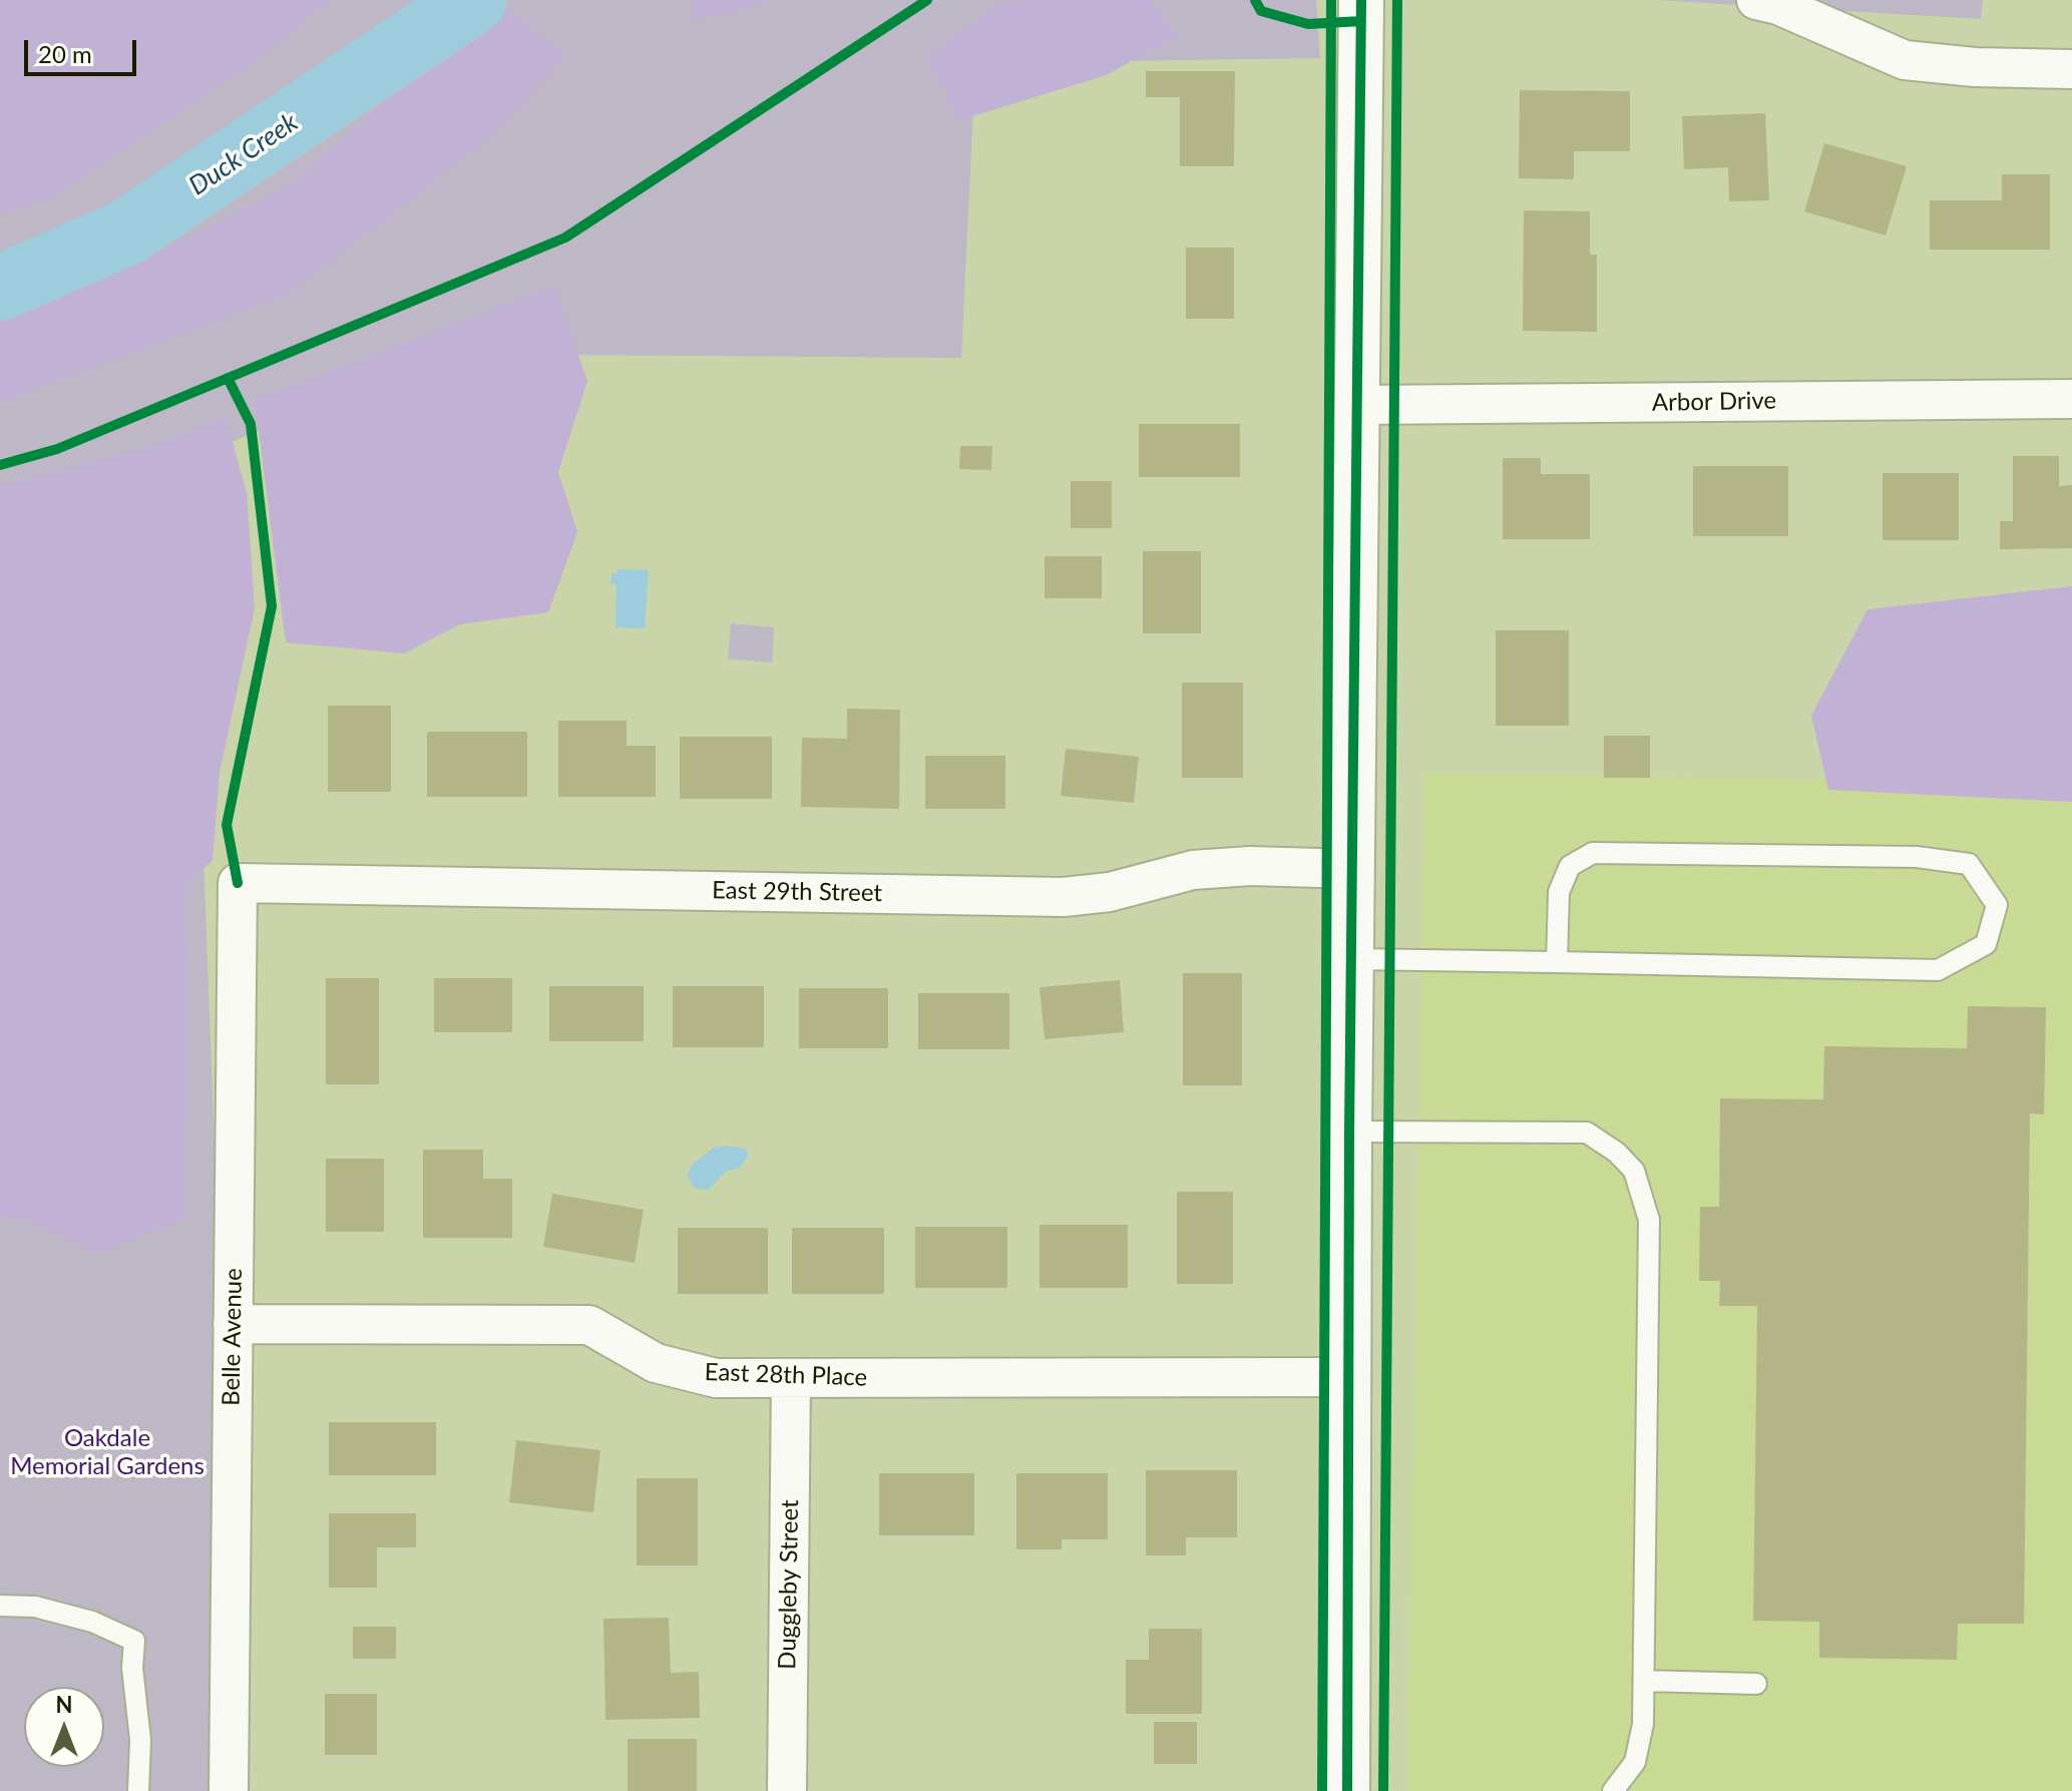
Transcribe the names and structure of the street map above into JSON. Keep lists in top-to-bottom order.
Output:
{
  "streets": {
    "street": [
      "Arbor Drive",
      "East 29th Street",
      "Belle Avenue",
      "East 28th Place",
      "Duggleby Street"
    ]
  },
  "crossings": [
    ["East 29th Street", "Belle Avenue"],
    ["Belle Avenue", "East 28th Place"],
    ["East 28th Place", "Duggleby Street"]
  ],
  "water": ["Duck Creek"],
  "parks": ["Oakdale Memorial Gardens"],
  "scale_bar": "20 m",
  "north": "top"
}
